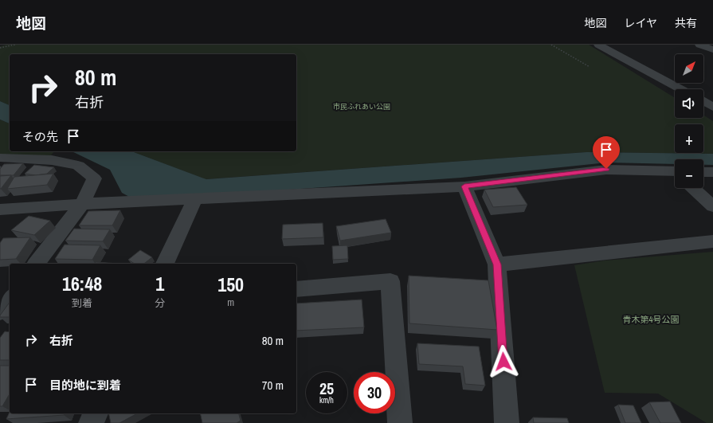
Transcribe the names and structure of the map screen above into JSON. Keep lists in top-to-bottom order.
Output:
{
  "parks": ["市民ふれあい公園", "青木第4号公園"],
  "north": "top right",
  "page": {
    "header": "地図",
    "nav": ["地図", "レイヤ", "共有"],
    "map_buttons": ["+", "−"],
    "turn": ["80 m", "右折"],
    "then": "その先",
    "eta": [
      "16:48",
      "到着",
      "1",
      "分",
      "150",
      "m"
    ],
    "list": [
      {
        "name": "右折",
        "value": "80 m"
      },
      {
        "name": "目的地に到着",
        "value": "70 m"
      }
    ],
    "speed": "25 km/h",
    "limit": "30"
  }
}
